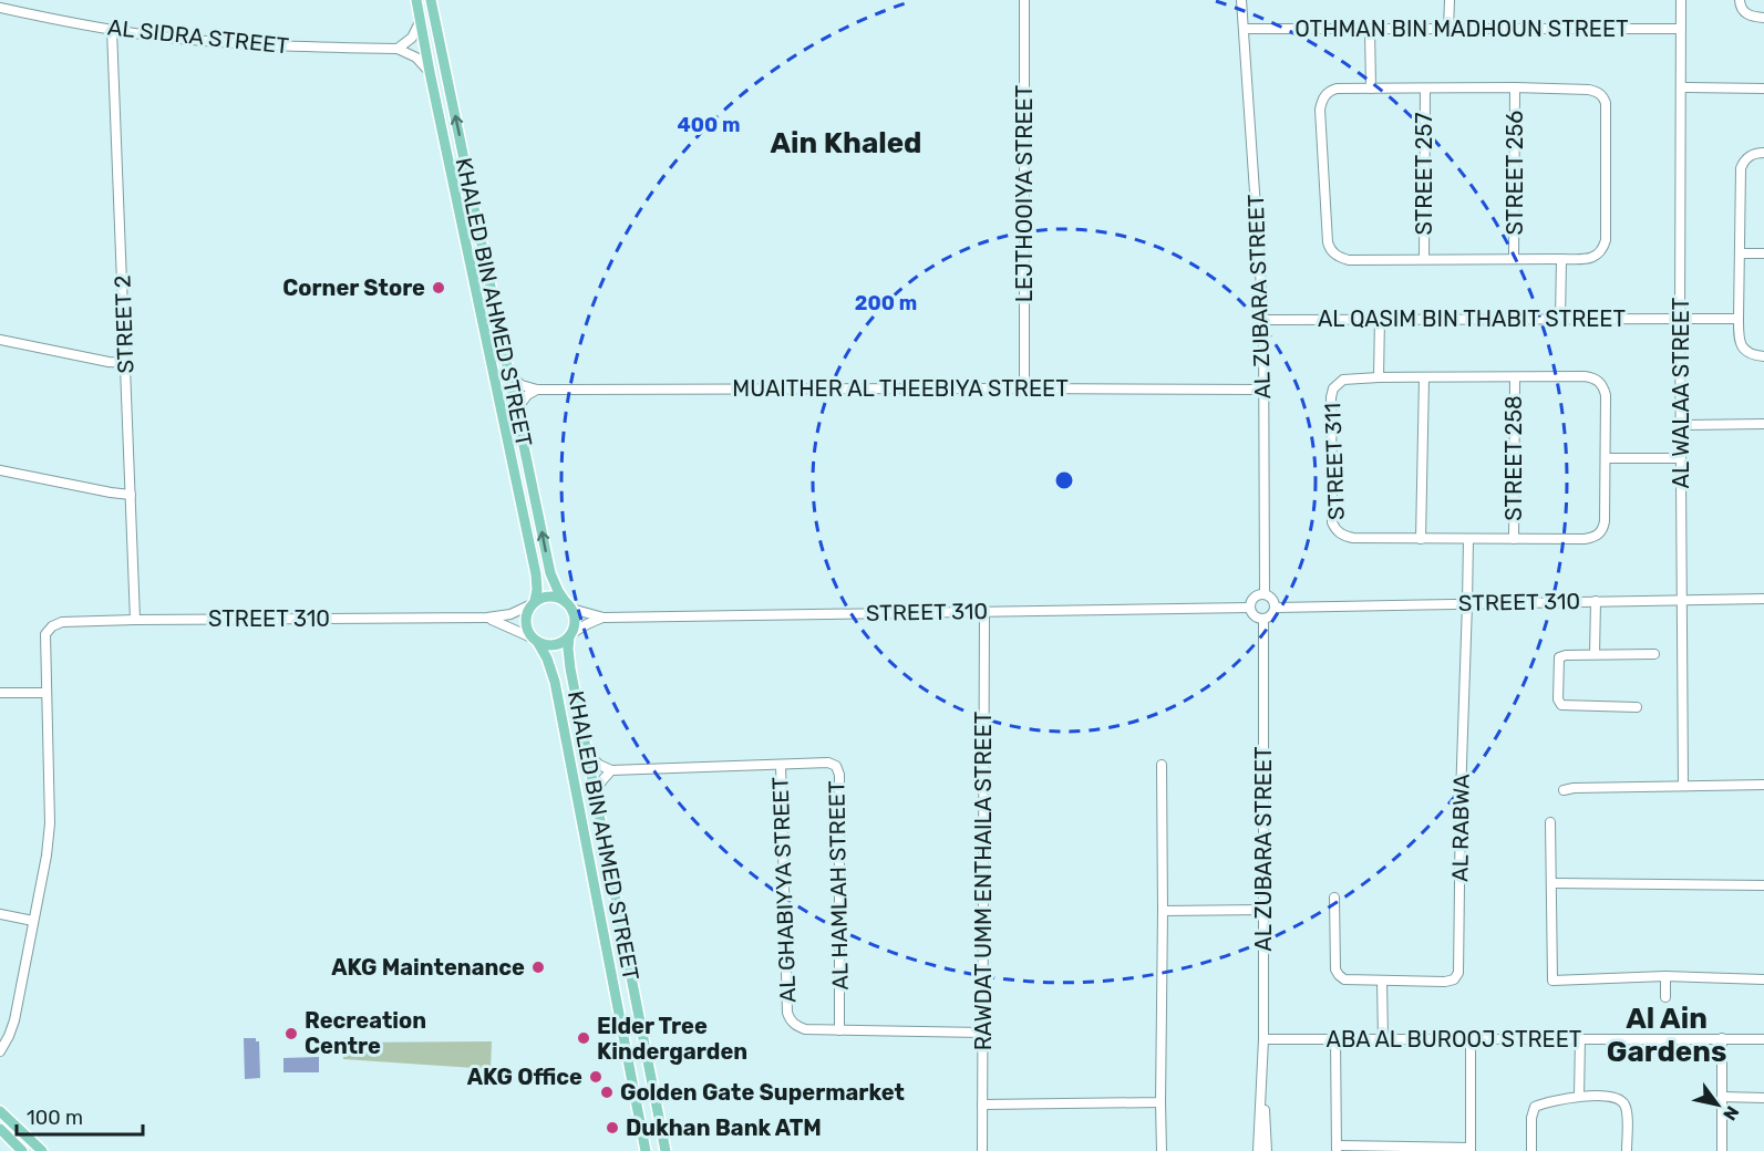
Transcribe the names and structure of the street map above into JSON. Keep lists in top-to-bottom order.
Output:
{
  "streets": {
    "main road": ["KHALED BIN AHMED STREET"],
    "street": [
      "OTHMAN BIN MADHOUN STREET",
      "AL SIDRA STREET",
      "STREET 256",
      "STREET 257",
      "LEJTHOOIYA STREET",
      "AL ZUBARA STREET",
      "AL QASIM BIN THABIT STREET",
      "STREET 2",
      "MUAITHER AL THEEBIYA STREET",
      "AL WALAA STREET",
      "STREET 258",
      "STREET 311",
      "STREET 310",
      "AL RABWA",
      "RAWDAT UMM ENTHAILA STREET",
      "AL HAMLAH STREET",
      "AL GHABIYYA STREET",
      "ABA AL BUROOJ STREET"
    ]
  },
  "crossings": [
    ["OTHMAN BIN MADHOUN STREET", "AL ZUBARA STREET"],
    ["OTHMAN BIN MADHOUN STREET", "AL WALAA STREET"],
    ["AL SIDRA STREET", "STREET 2"],
    ["LEJTHOOIYA STREET", "MUAITHER AL THEEBIYA STREET"],
    ["AL ZUBARA STREET", "AL QASIM BIN THABIT STREET"],
    ["AL ZUBARA STREET", "MUAITHER AL THEEBIYA STREET"],
    ["AL ZUBARA STREET", "STREET 310"],
    ["AL ZUBARA STREET", "ABA AL BUROOJ STREET"],
    ["KHALED BIN AHMED STREET", "MUAITHER AL THEEBIYA STREET"],
    ["KHALED BIN AHMED STREET", "STREET 310"],
    ["AL QASIM BIN THABIT STREET", "AL WALAA STREET"],
    ["STREET 2", "STREET 310"],
    ["AL WALAA STREET", "STREET 310"],
    ["STREET 258", "STREET 311"],
    ["STREET 310", "AL RABWA"],
    ["STREET 310", "RAWDAT UMM ENTHAILA STREET"],
    ["RAWDAT UMM ENTHAILA STREET", "AL GHABIYYA STREET"],
    ["AL HAMLAH STREET", "AL GHABIYYA STREET"]
  ],
  "districts": ["Ain Khaled", "Al Ain Gardens"],
  "places": [
    "Corner Store",
    "AKG Maintenance",
    "Recreation Centre",
    "Elder Tree Kindergarden",
    "AKG Office",
    "Golden Gate Supermarket",
    "Dukhan Bank ATM"
  ],
  "scale_bar": "100 m",
  "north": "bottom right",
  "rings": ["400 m", "200 m"]
}
